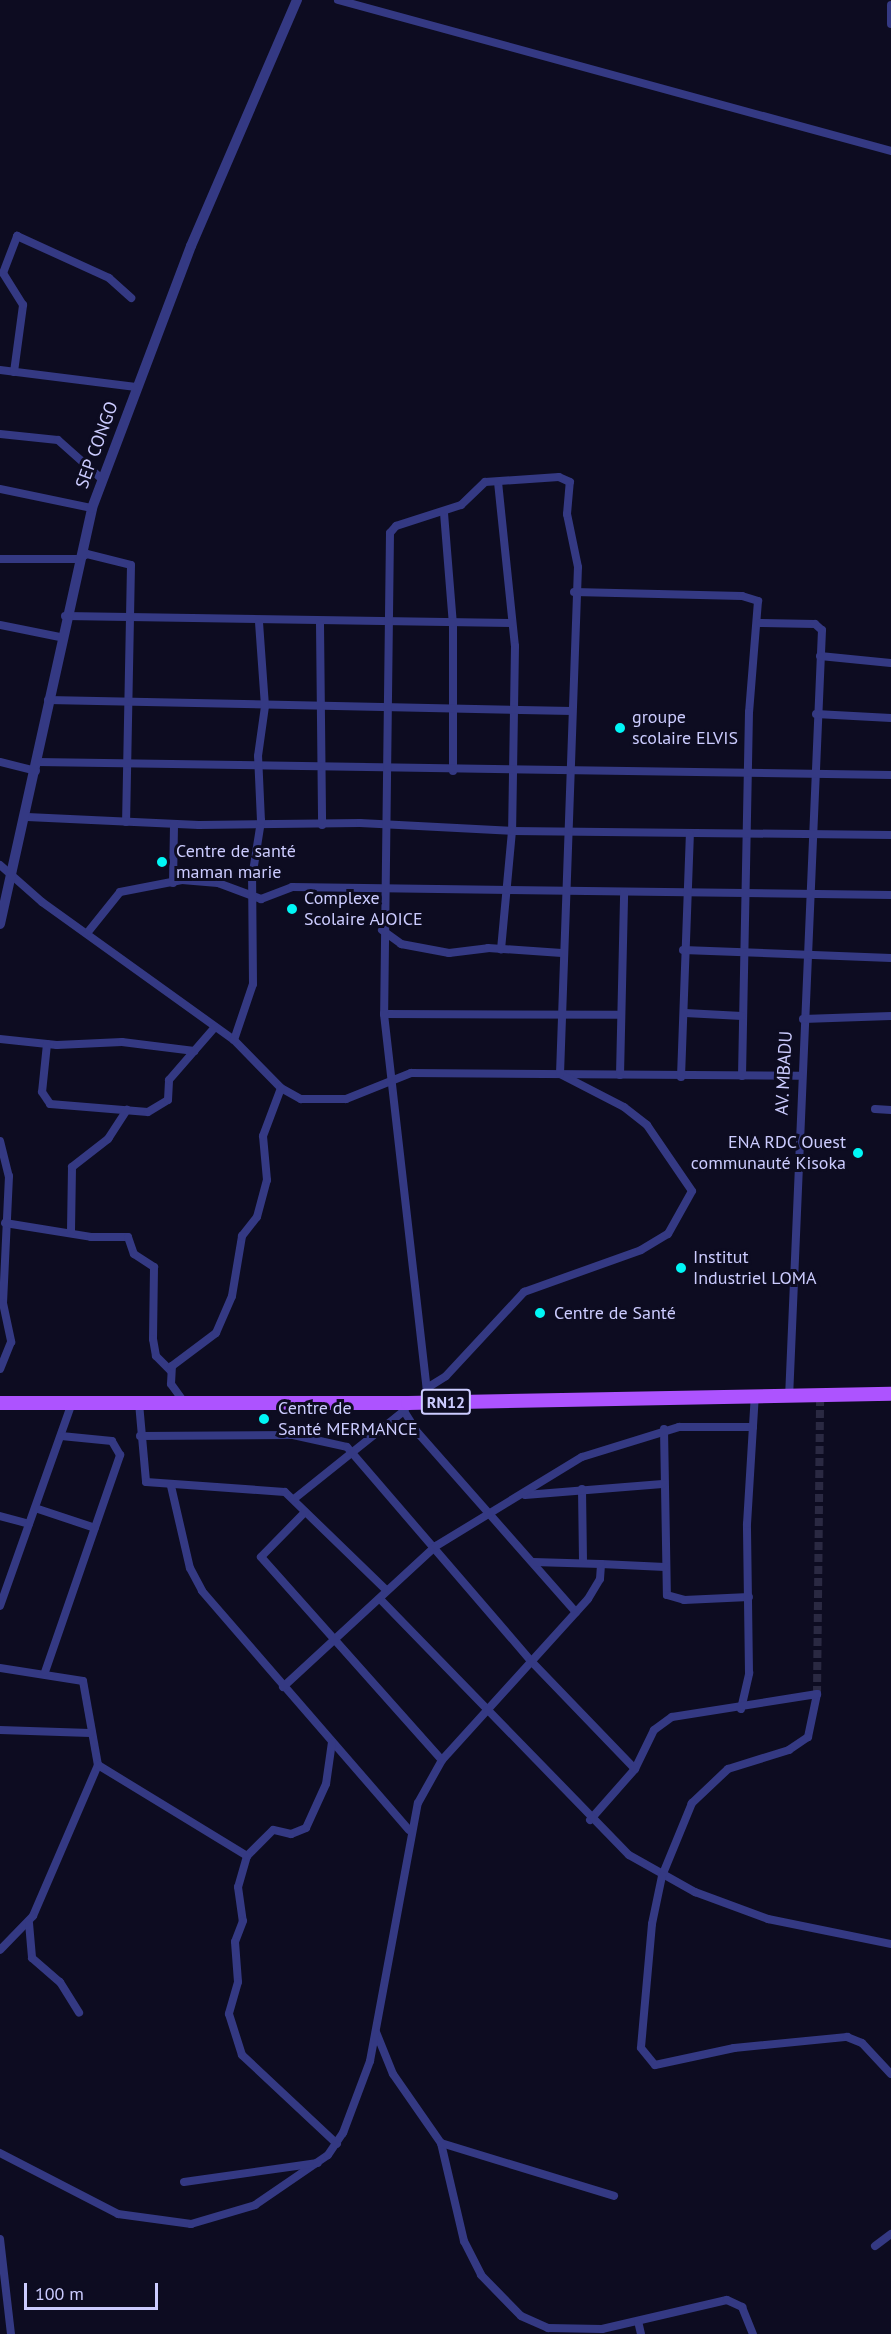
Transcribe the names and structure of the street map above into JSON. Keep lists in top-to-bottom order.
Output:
{
  "streets": {
    "main road": ["RN12"],
    "street": ["SEP CONGO", "AV. MBADU"]
  },
  "crossings": [
    ["AV. MBADU", "RN12"]
  ],
  "places": [
    "groupe scolaire ELVIS",
    "Centre de santé maman marie",
    "Complexe Scolaire AJOICE",
    "ENA RDC Ouest communauté Kisoka",
    "Institut Industriel LOMA",
    "Centre de Santé",
    "Centre de Santé MERMANCE"
  ],
  "scale_bar": "100 m"
}
